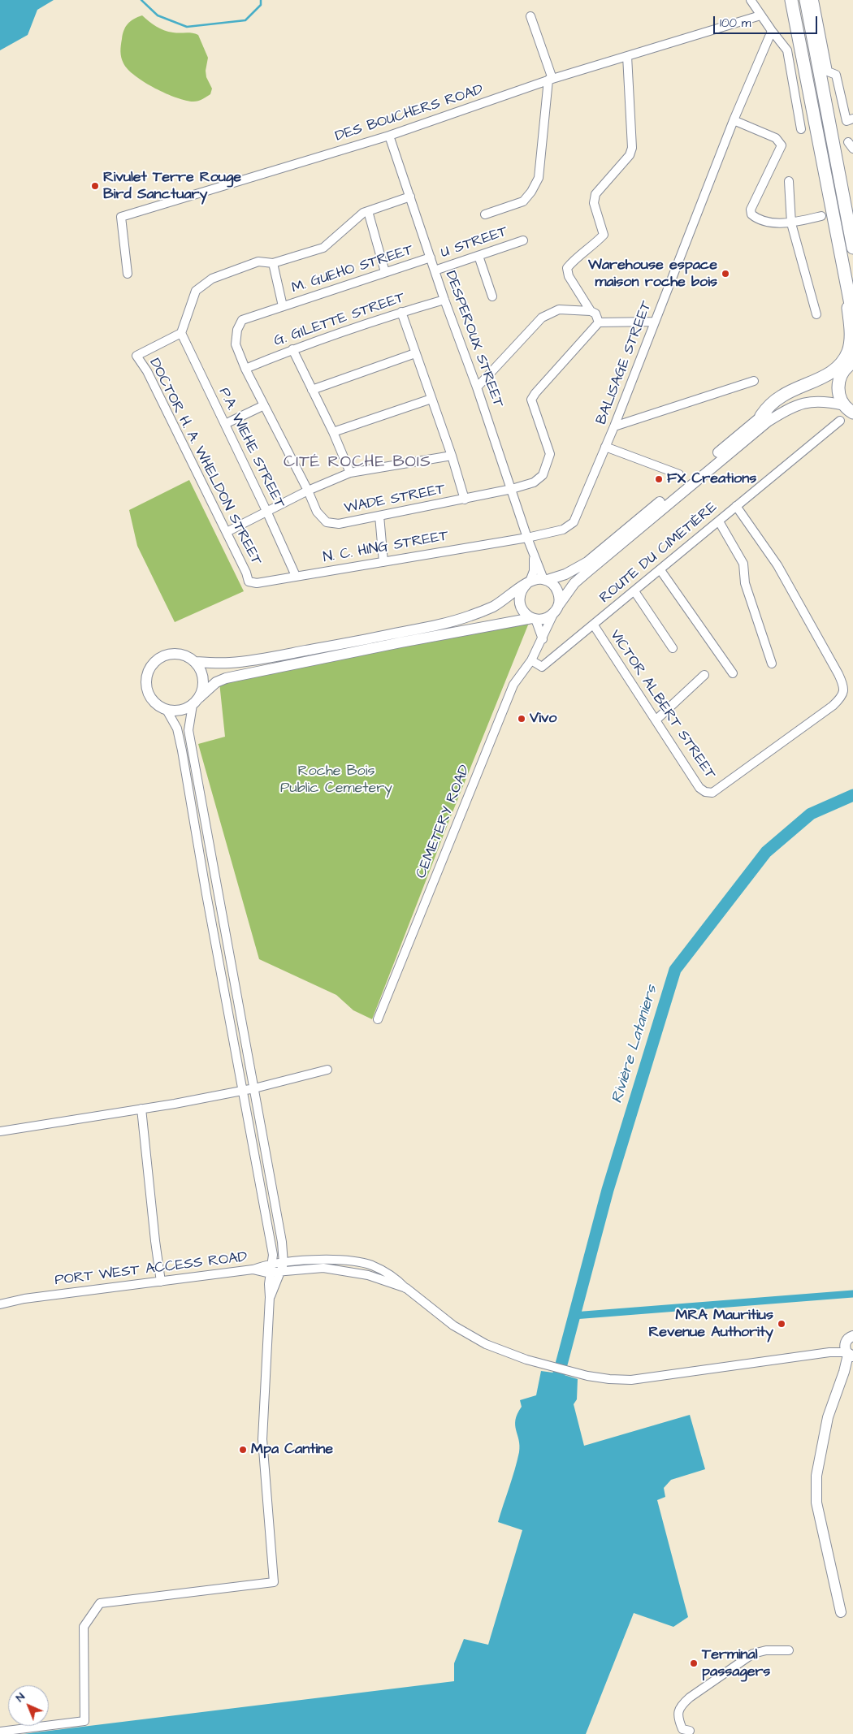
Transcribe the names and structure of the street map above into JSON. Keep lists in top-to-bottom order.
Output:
{
  "streets": {
    "street": [
      "DES BOUCHERS ROAD",
      "U STREET",
      "M. GUEHO STREET",
      "G. GILETTE STREET",
      "DESPEROUX STREET",
      "BALISAGE STREET",
      "P.A. WIEHE STREET",
      "DOCTOR H. A. WHELDON STREET",
      "WADE STREET",
      "N. C. HING STREET",
      "ROUTE DU CIMETIÈRE",
      "VICTOR ALBERT STREET",
      "CEMETERY ROAD",
      "PORT WEST ACCESS ROAD"
    ]
  },
  "crossings": [
    ["DES BOUCHERS ROAD", "DESPEROUX STREET"],
    ["U STREET", "DESPEROUX STREET"],
    ["M. GUEHO STREET", "DESPEROUX STREET"],
    ["M. GUEHO STREET", "WADE STREET"],
    ["G. GILETTE STREET", "DESPEROUX STREET"],
    ["G. GILETTE STREET", "WADE STREET"],
    ["DESPEROUX STREET", "BALISAGE STREET"],
    ["DESPEROUX STREET", "WADE STREET"],
    ["DESPEROUX STREET", "N. C. HING STREET"],
    ["DESPEROUX STREET", "CEMETERY ROAD"],
    ["BALISAGE STREET", "N. C. HING STREET"],
    ["P.A. WIEHE STREET", "DOCTOR H. A. WHELDON STREET"],
    ["P.A. WIEHE STREET", "N. C. HING STREET"],
    ["DOCTOR H. A. WHELDON STREET", "N. C. HING STREET"],
    ["ROUTE DU CIMETIÈRE", "VICTOR ALBERT STREET"],
    ["ROUTE DU CIMETIÈRE", "CEMETERY ROAD"]
  ],
  "districts": ["CITÉ ROCHE BOIS"],
  "water": ["Rivière Lataniers"],
  "parks": ["Roche Bois Public Cemetery"],
  "places": [
    "Rivulet Terre Rouge Bird Sanctuary",
    "Warehouse espace maison roche bois",
    "FX Creations",
    "Vivo",
    "MRA Mauritius Revenue Authority",
    "Mpa Cantine",
    "Terminal passagers"
  ],
  "scale_bar": "100 m",
  "north": "top left"
}
